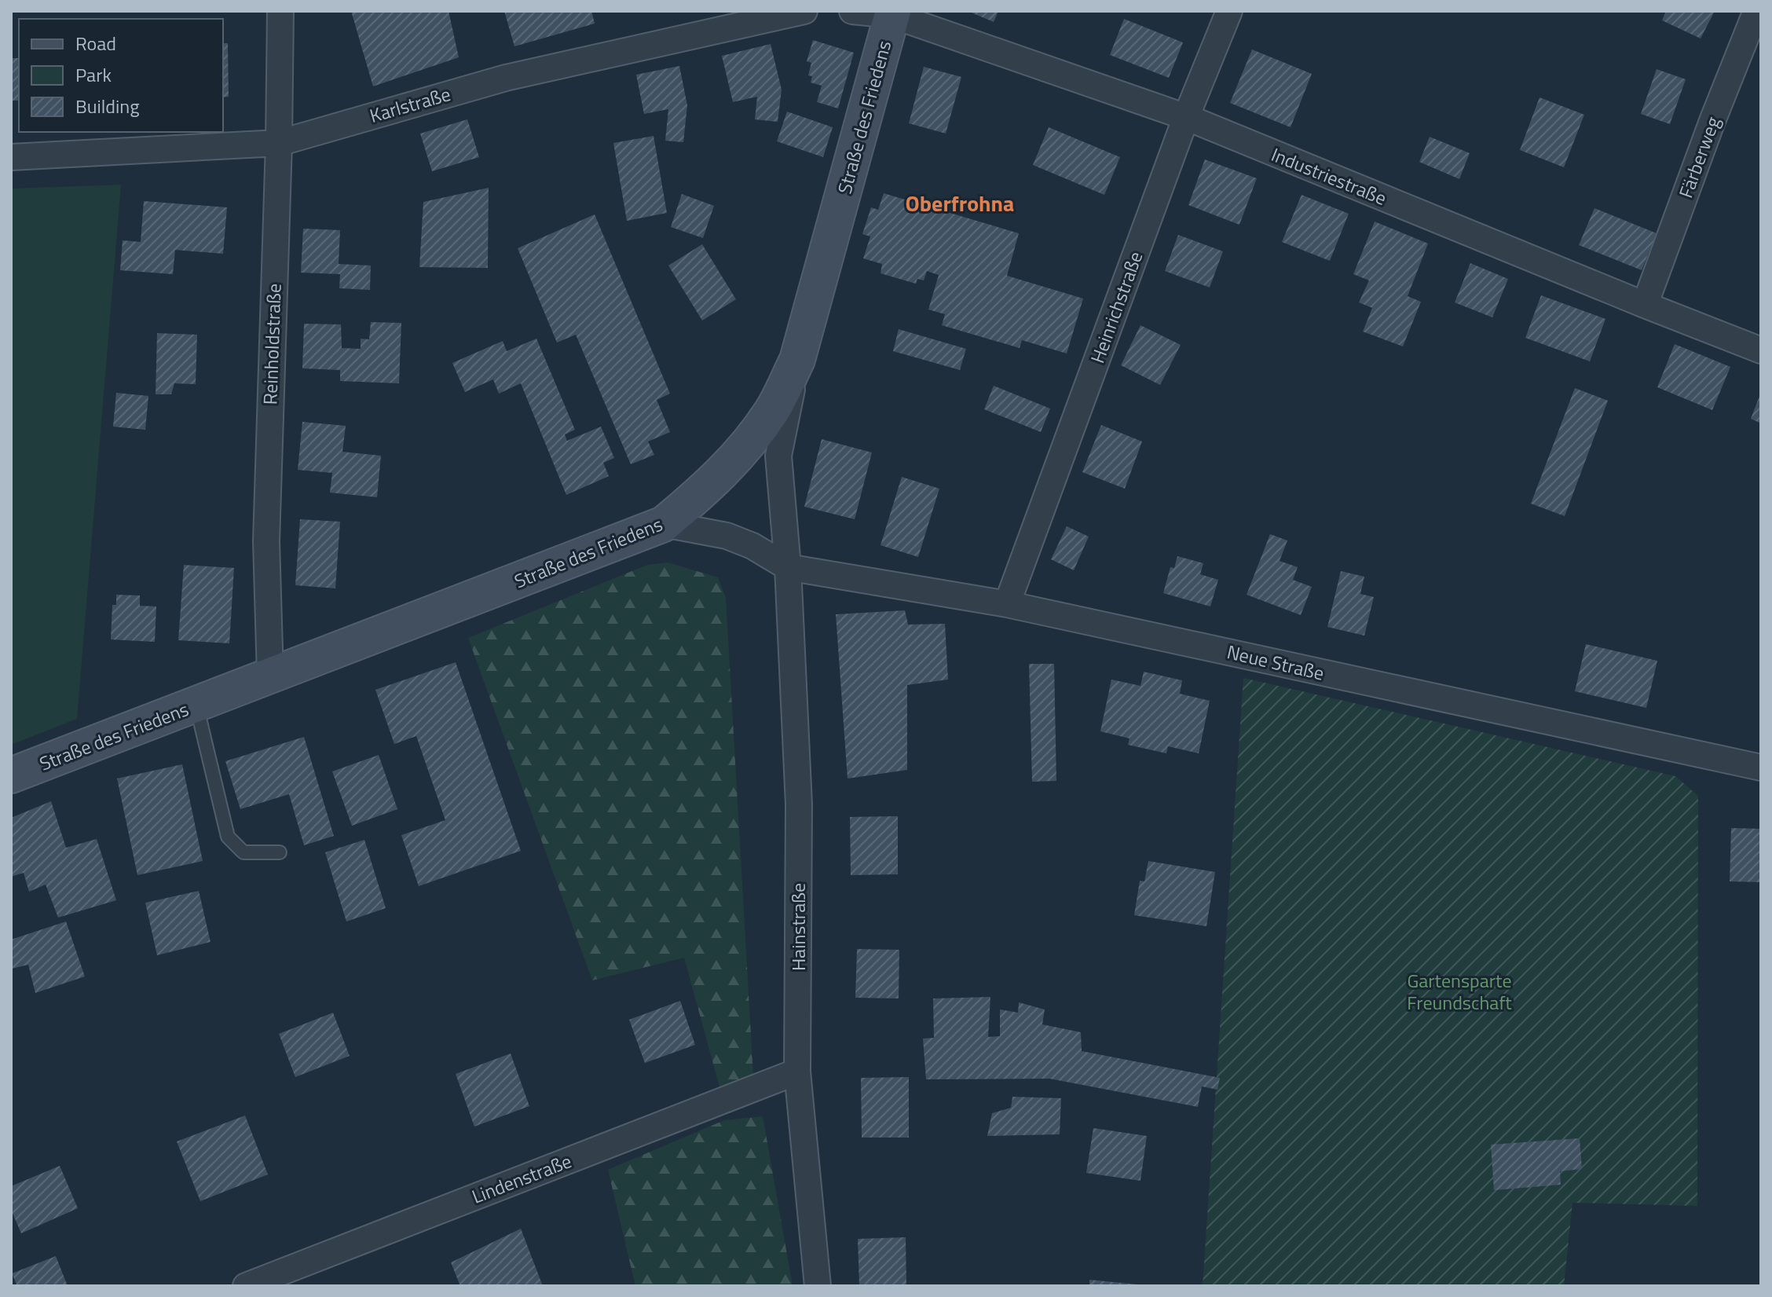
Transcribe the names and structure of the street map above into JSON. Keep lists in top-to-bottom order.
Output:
{
  "streets": {
    "main road": ["Straße des Friedens"],
    "street": [
      "Karlstraße",
      "Färberweg",
      "Industriestraße",
      "Heinrichstraße",
      "Reinholdstraße",
      "Neue Straße",
      "Hainstraße",
      "Lindenstraße"
    ]
  },
  "crossings": [
    ["Karlstraße", "Reinholdstraße"],
    ["Straße des Friedens", "Industriestraße"],
    ["Straße des Friedens", "Reinholdstraße"],
    ["Straße des Friedens", "Hainstraße"],
    ["Färberweg", "Industriestraße"],
    ["Industriestraße", "Heinrichstraße"],
    ["Heinrichstraße", "Neue Straße"],
    ["Neue Straße", "Hainstraße"],
    ["Hainstraße", "Lindenstraße"]
  ],
  "districts": ["Oberfrohna"],
  "parks": ["Gartensparte Freundschaft"],
  "legend": ["Road", "Park", "Building"]
}
